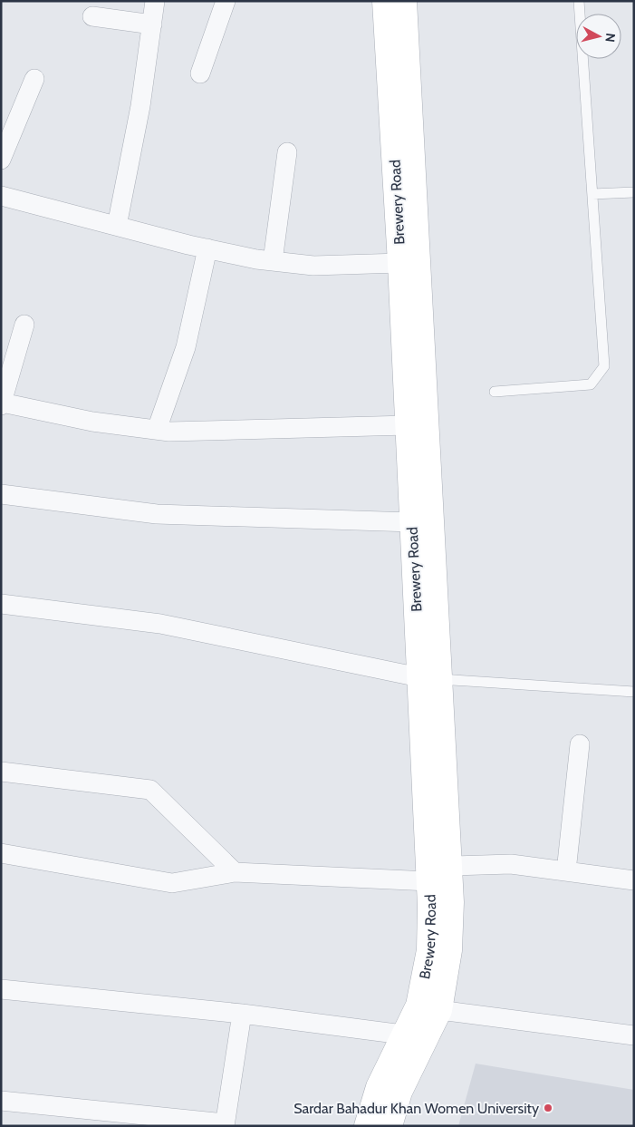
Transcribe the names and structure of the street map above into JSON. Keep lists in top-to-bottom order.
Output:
{
  "streets": {
    "main road": ["Brewery Road"]
  },
  "places": ["Sardar Bahadur Khan Women University"],
  "north": "right"
}
